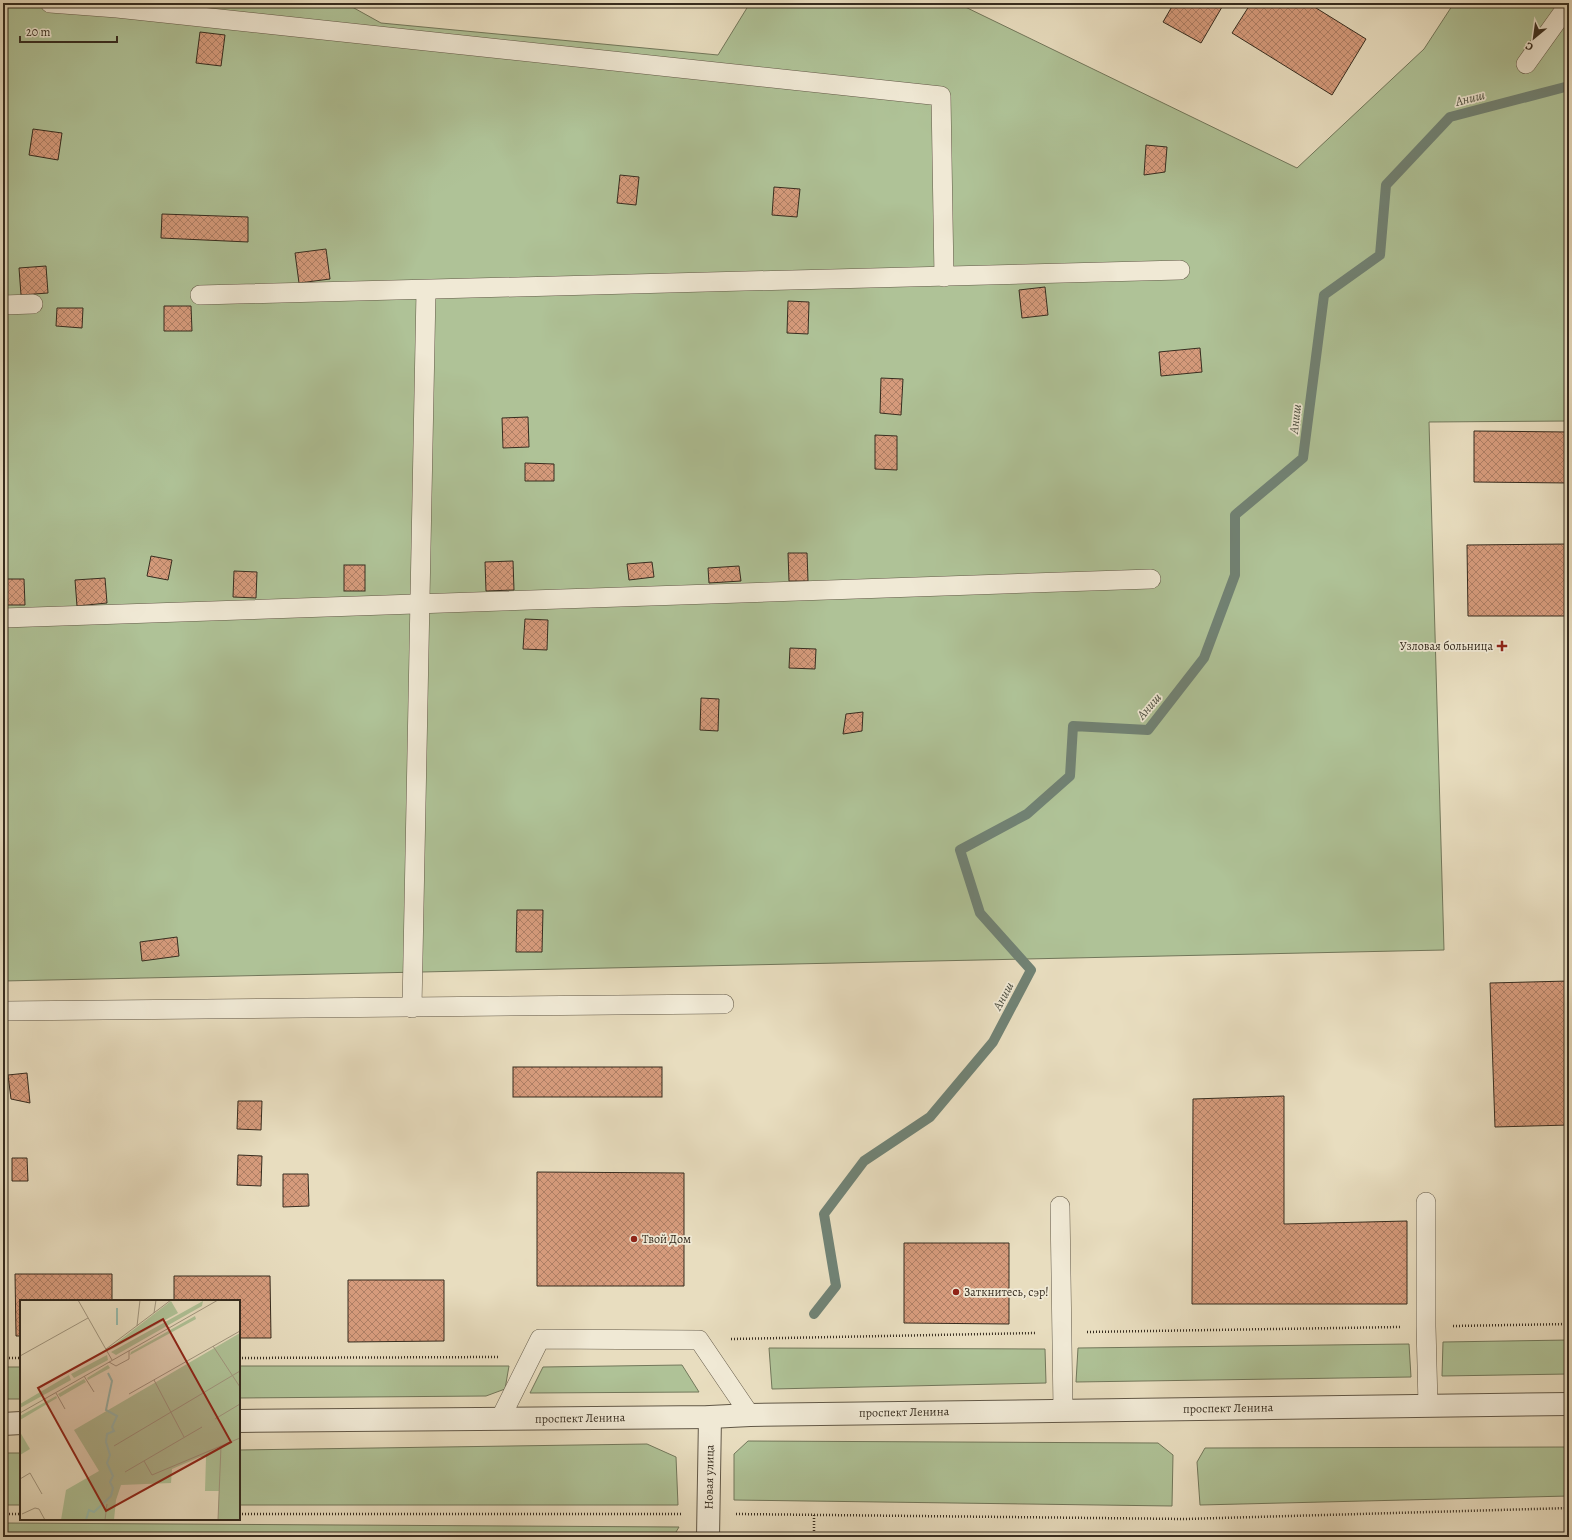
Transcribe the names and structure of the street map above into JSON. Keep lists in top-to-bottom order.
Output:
{
  "streets": {
    "street": ["проспект Ленина", "Новая улица"]
  },
  "crossings": [
    ["проспект Ленина", "Новая улица"]
  ],
  "water": ["Аниш"],
  "places": {
    "health": ["Узловая больница"],
    "other": ["Твой Дом", "Заткнитесь, сэр!"]
  },
  "scale_bar": "20 m",
  "north": "bottom left"
}
